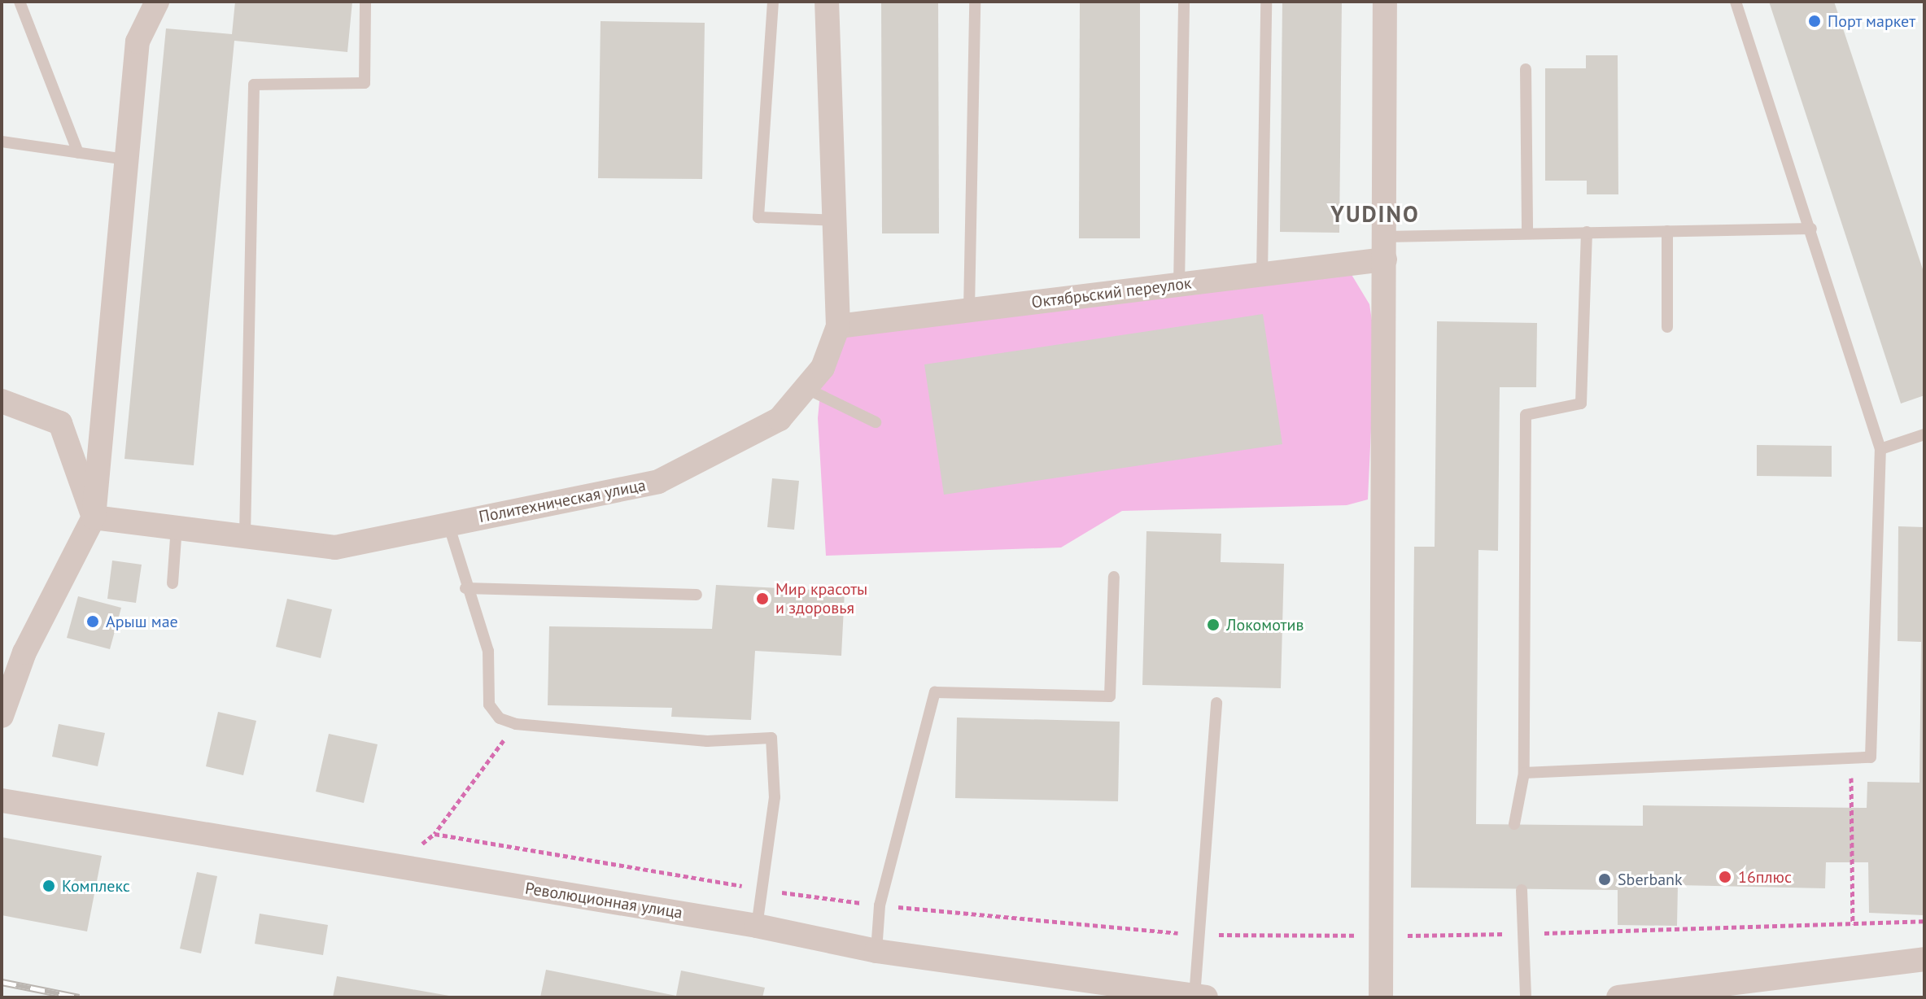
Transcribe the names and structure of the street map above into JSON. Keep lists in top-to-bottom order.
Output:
{
  "streets": {
    "street": ["Октябрьский переулок", "Политехническая улица", "Революционная улица"]
  },
  "crossings": [
    ["Октябрьский переулок", "Политехническая улица"]
  ],
  "districts": ["YUDINO"],
  "places": [
    "Порт маркет",
    "Мир красоты и здоровья",
    "Арыш мае",
    "Локомотив",
    "16плюс",
    "Sberbank",
    "Комплекс"
  ]
}
